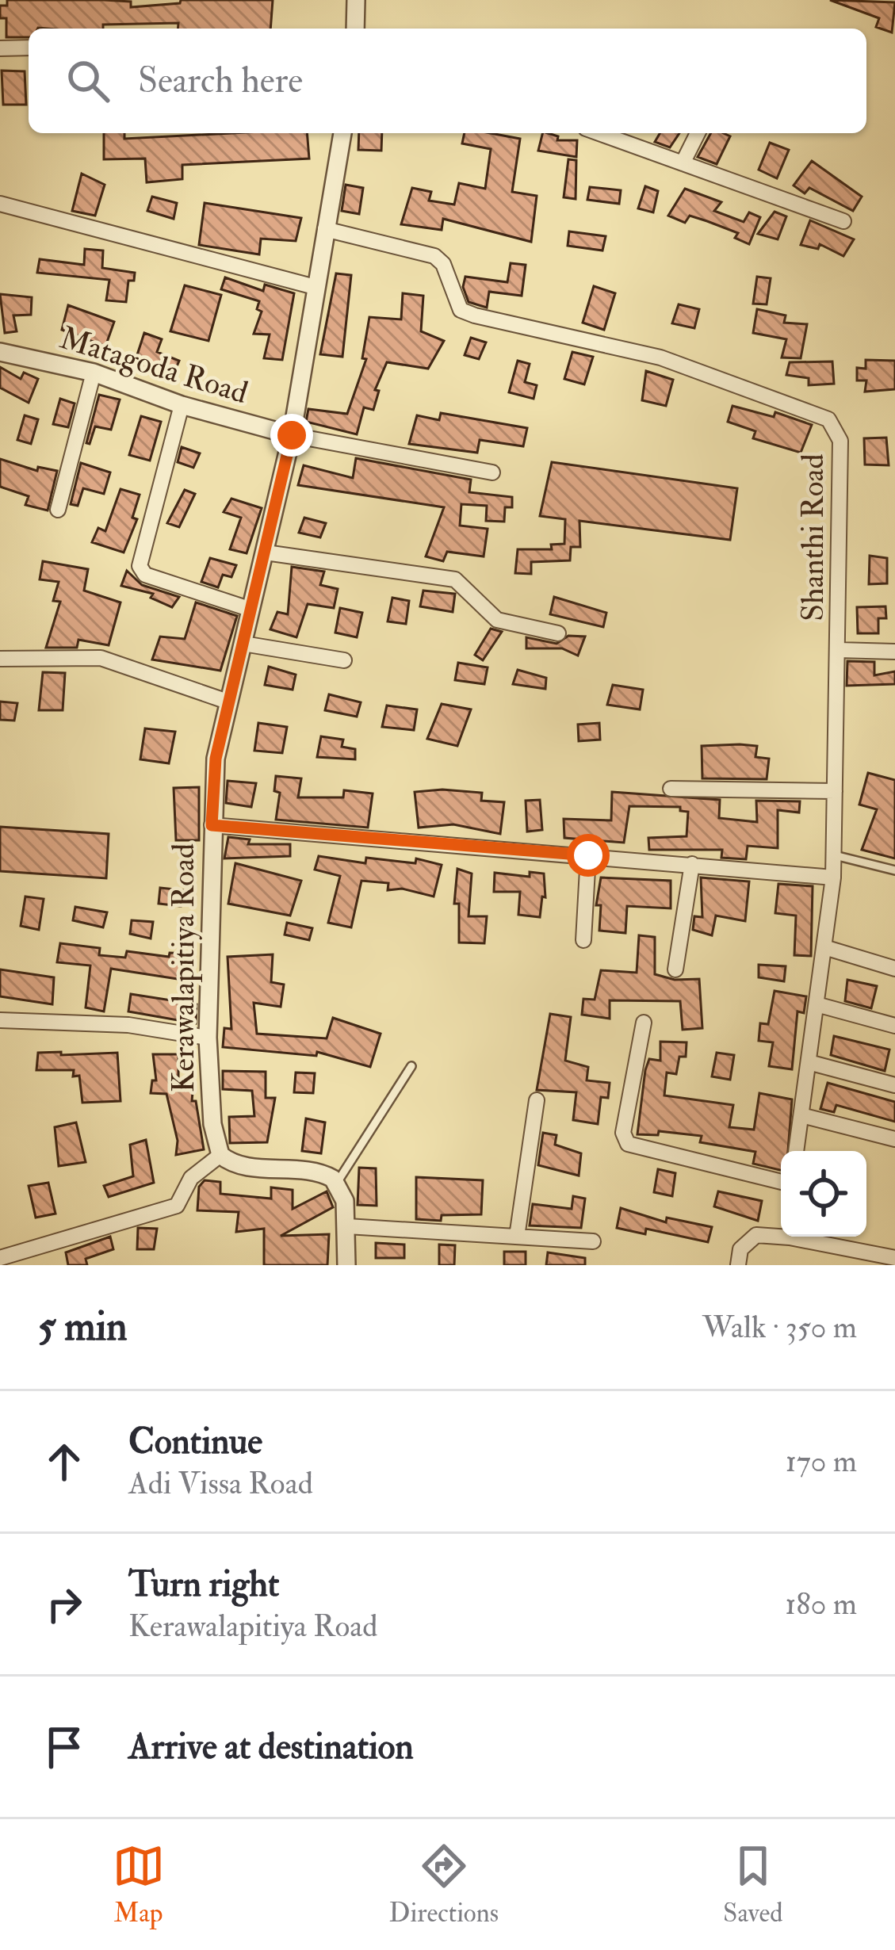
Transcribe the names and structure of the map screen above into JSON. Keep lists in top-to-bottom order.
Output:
{
  "streets": {
    "street": ["Matagoda Road", "Shanthi Road", "Kerawalapitiya Road"]
  },
  "crossings": [
    ["Matagoda Road", "Kerawalapitiya Road"],
    ["Shanthi Road", "Kerawalapitiya Road"]
  ],
  "page": {
    "search": "Search here",
    "heading": ["5 min", "Walk · 350 m"],
    "list": [
      ["Continue", "Adi Vissa Road", "170 m"],
      ["Turn right", "Kerawalapitiya Road", "180 m"],
      "Arrive at destination"
    ],
    "nav": ["Map", "Directions", "Saved"]
  }
}
